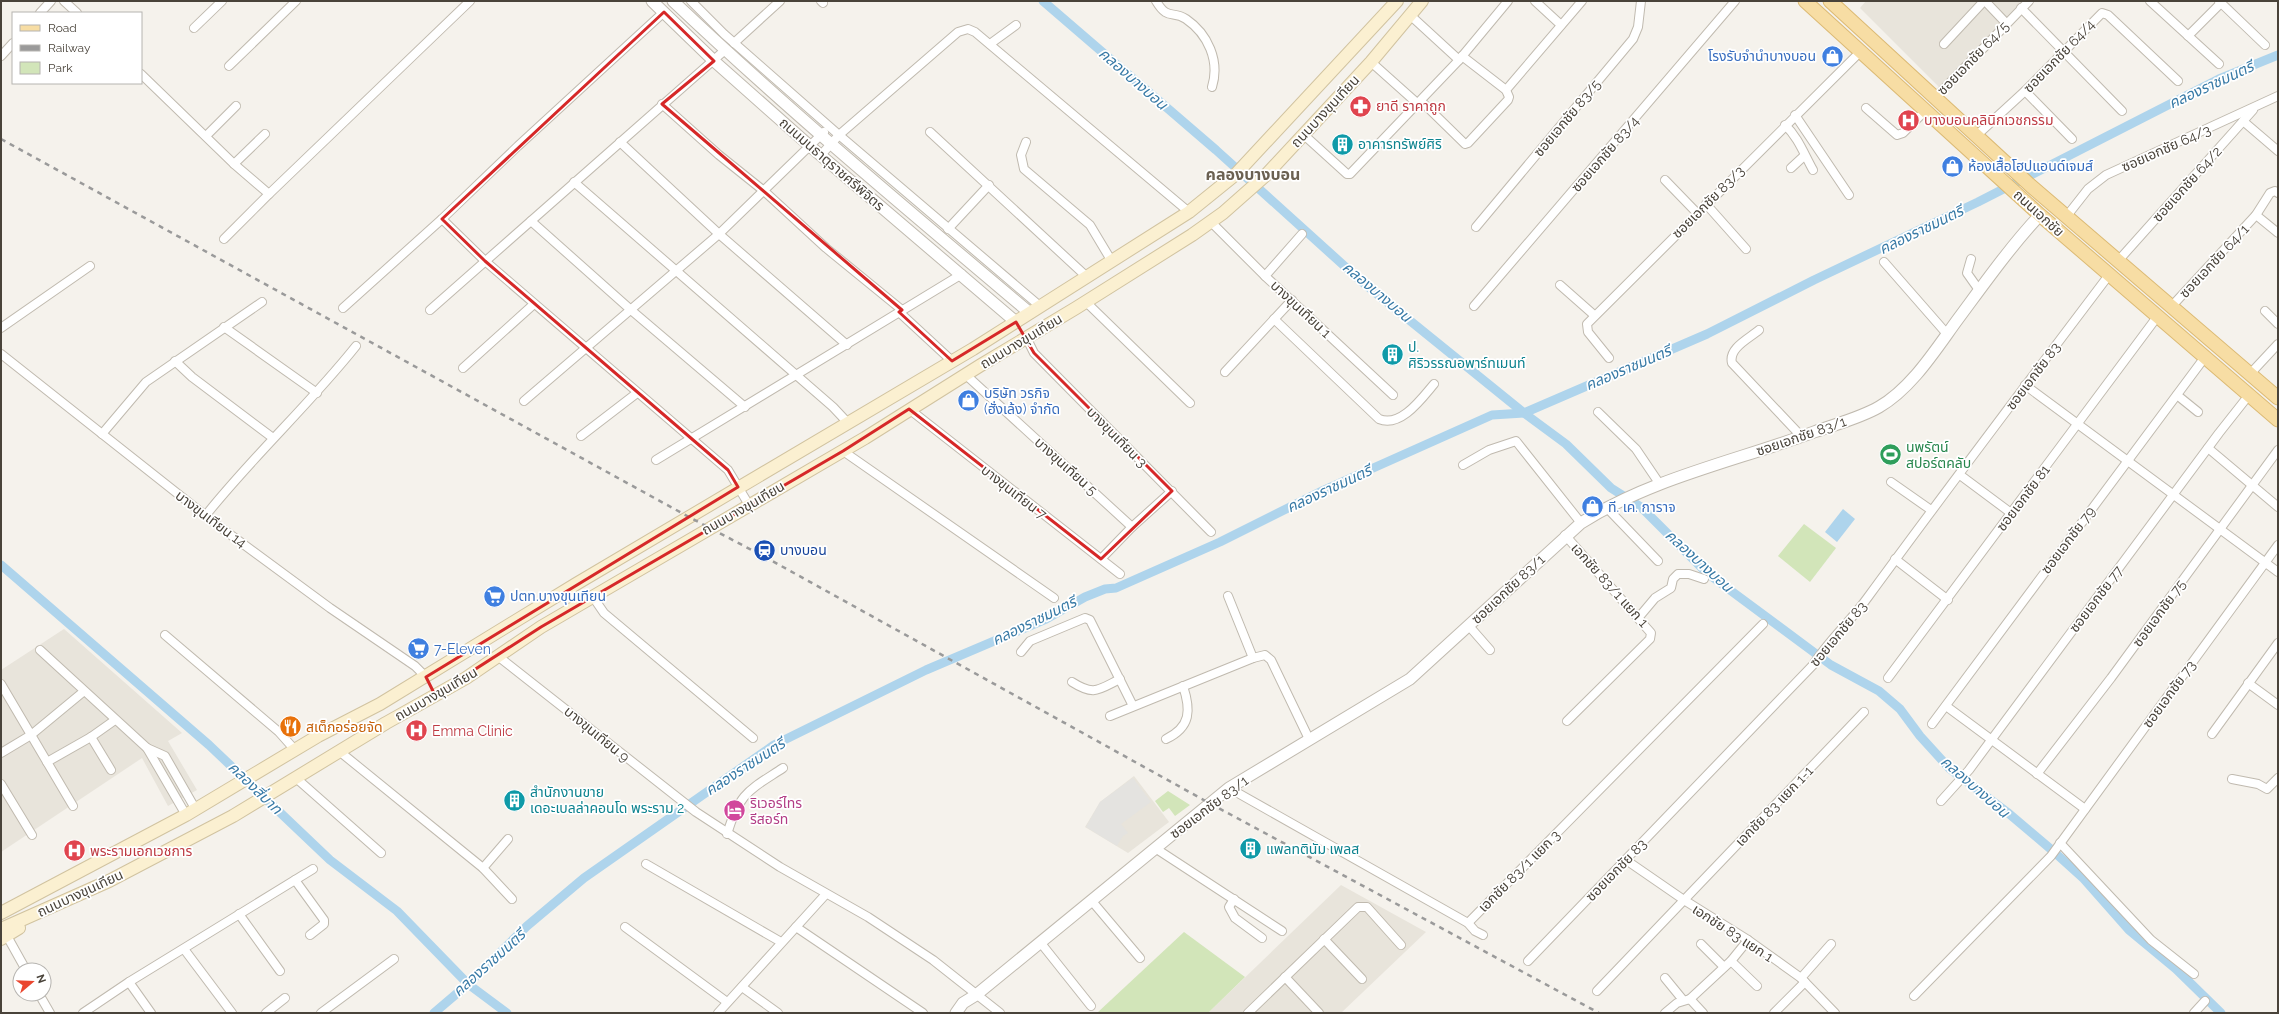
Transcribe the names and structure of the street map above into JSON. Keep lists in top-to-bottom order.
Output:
{
  "streets": {
    "main road": ["ถนนบางขุนเทียน", "ถนนเอกชัย"],
    "street": [
      "ซอยเอกชัย 64/4",
      "ซอยเอกชัย 64/5",
      "ซอยเอกชัย 83/5",
      "ซอยเอกชัย 64/3",
      "ซอยเอกชัย 83/4",
      "ถนนมนธาตุราชศรีพิจิตร",
      "ซอยเอกชัย 64/2",
      "ซอยเอกชัย 83/3",
      "ซอยเอกชัย 64/1",
      "บางขุนเทียน 1",
      "ซอยเอกชัย 83",
      "ซอยเอกชัย 83/1",
      "บางขุนเทียน 3",
      "บางขุนเทียน 5",
      "บางขุนเทียน 7",
      "ซอยเอกชัย 81",
      "บางขุนเทียน 14",
      "ซอยเอกชัย 79",
      "เอกชัย 83/1 แยก 1",
      "ซอยเอกชัย 77",
      "ซอยเอกชัย 75",
      "ซอยเอกชัย 73",
      "บางขุนเทียน 9",
      "เอกชัย 83 แยก 1-1",
      "เอกชัย 83/1 แยก 3",
      "เอกชัย 83 แยก 1"
    ]
  },
  "crossings": [
    ["ซอยเอกชัย 64/4", "ถนนเอกชัย"],
    ["ซอยเอกชัย 64/5", "ถนนเอกชัย"],
    ["ถนนบางขุนเทียน", "ถนนมนธาตุราชศรีพิจิตร"],
    ["ถนนบางขุนเทียน", "บางขุนเทียน 1"],
    ["ถนนบางขุนเทียน", "บางขุนเทียน 3"],
    ["ถนนบางขุนเทียน", "บางขุนเทียน 5"],
    ["ถนนบางขุนเทียน", "บางขุนเทียน 7"],
    ["ถนนบางขุนเทียน", "บางขุนเทียน 14"],
    ["ถนนบางขุนเทียน", "บางขุนเทียน 9"],
    ["ซอยเอกชัย 64/3", "ซอยเอกชัย 64/2"],
    ["ซอยเอกชัย 64/3", "ถนนเอกชัย"],
    ["ซอยเอกชัย 64/2", "ถนนเอกชัย"],
    ["ซอยเอกชัย 83/3", "ถนนเอกชัย"],
    ["ถนนเอกชัย", "ซอยเอกชัย 64/1"],
    ["ถนนเอกชัย", "ซอยเอกชัย 83"],
    ["ถนนเอกชัย", "ซอยเอกชัย 83/1"],
    ["ถนนเอกชัย", "ซอยเอกชัย 81"],
    ["ถนนเอกชัย", "ซอยเอกชัย 79"],
    ["ถนนเอกชัย", "ซอยเอกชัย 77"],
    ["ซอยเอกชัย 83", "เอกชัย 83 แยก 1"],
    ["ซอยเอกชัย 83/1", "เอกชัย 83/1 แยก 1"],
    ["ซอยเอกชัย 83/1", "บางขุนเทียน 9"],
    ["ซอยเอกชัย 83/1", "เอกชัย 83/1 แยก 3"],
    ["เอกชัย 83 แยก 1-1", "เอกชัย 83 แยก 1"]
  ],
  "districts": ["คลองบางบอน"],
  "water": ["คลองบางบอน", "คลองราชมนตรี", "คลองสี่บาท"],
  "places": {
    "shop": [
      "โรงรับจำนำบางบอน",
      "ห้องเสื้อโฮปแอนด์เจมส์",
      "บริษัท วรกิจ (ฮั่งเล้ง) จำกัด",
      "ที. เค. การาจ"
    ],
    "pharmacy": ["ยาดี ราคาถูก"],
    "hospital": ["บางบอนคลินิกเวชกรรม", "Emma Clinic", "พระรามเอกเวชการ"],
    "building": [
      "อาคารทรัพย์ศิริ",
      "ป. ศิริวรรณอพาร์ทเมนท์",
      "สำนักงานขาย เดอะเบลล่าคอนโด พระราม 2",
      "แพลทตินัม เพลส"
    ],
    "sports": ["นพรัตน์ สปอร์ตคลับ"],
    "station": ["บางบอน"],
    "supermarket": ["ปตท.บางขุนเทียน", "7-Eleven"],
    "restaurant": ["สเต็กอร่อยจัด"],
    "hotel": ["ริเวอร์ไทร รีสอร์ท"]
  },
  "legend": ["Road", "Railway", "Park"],
  "north": "right"
}
